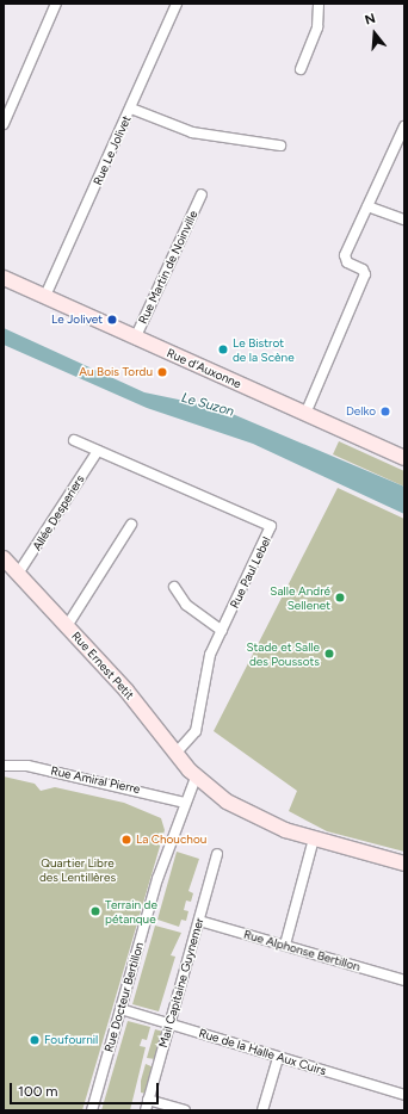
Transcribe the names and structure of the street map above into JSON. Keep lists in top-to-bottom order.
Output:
{
  "streets": {
    "street": [
      "Rue Le Jolivet",
      "Rue Martin de Noinville",
      "Rue d'Auxonne",
      "Allée Desperiers",
      "Rue Paul Lebel",
      "Rue Ernest Petit",
      "Rue Amiral Pierre",
      "Rue Alphonse Bertillon",
      "Mail Capitaine Guynemer",
      "Rue Docteur Bertillon",
      "Rue de la Halle Aux Cuirs"
    ]
  },
  "crossings": [
    ["Rue Le Jolivet", "Rue d'Auxonne"],
    ["Rue Martin de Noinville", "Rue d'Auxonne"],
    ["Allée Desperiers", "Rue Paul Lebel"],
    ["Allée Desperiers", "Rue Ernest Petit"],
    ["Rue Paul Lebel", "Rue Ernest Petit"],
    ["Rue Ernest Petit", "Rue Docteur Bertillon"],
    ["Rue Amiral Pierre", "Rue Docteur Bertillon"],
    ["Rue Alphonse Bertillon", "Mail Capitaine Guynemer"],
    ["Mail Capitaine Guynemer", "Rue de la Halle Aux Cuirs"],
    ["Rue Docteur Bertillon", "Rue de la Halle Aux Cuirs"]
  ],
  "water": ["Le Suzon"],
  "parks": ["Quartier Libre des Lentillères"],
  "places": [
    "Le Jolivet",
    "Le Bistrot de la Scène",
    "Au Bois Tordu",
    "Delko",
    "Salle André Sellenet",
    "Stade et Salle des Poussots",
    "La Chouchou",
    "Terrain de pétanque",
    "Foufournil"
  ],
  "scale_bar": "100 m",
  "north": "top"
}
